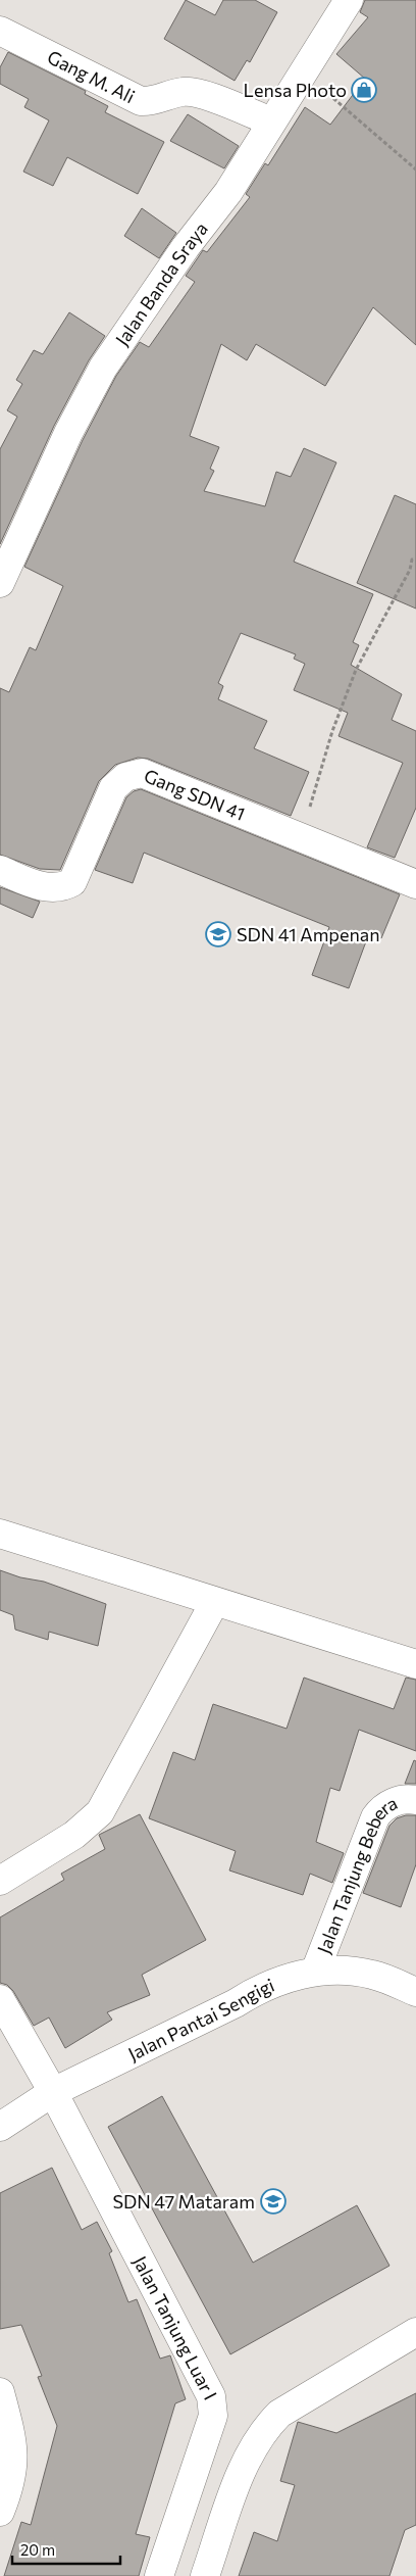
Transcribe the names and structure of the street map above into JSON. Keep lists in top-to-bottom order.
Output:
{
  "streets": {
    "street": [
      "Gang M. Ali",
      "Jalan Banda Sraya",
      "Gang SDN 41",
      "Jalan Tanjung Bebera",
      "Jalan Pantai Sengigi",
      "Jalan Tanjung Luar I"
    ]
  },
  "crossings": [
    ["Gang M. Ali", "Jalan Banda Sraya"],
    ["Jalan Tanjung Bebera", "Jalan Pantai Sengigi"],
    ["Jalan Pantai Sengigi", "Jalan Tanjung Luar I"]
  ],
  "places": {
    "shop": ["Lensa Photo"],
    "school or university": ["SDN 41 Ampenan", "SDN 47 Mataram"]
  },
  "scale_bar": "20 m"
}
